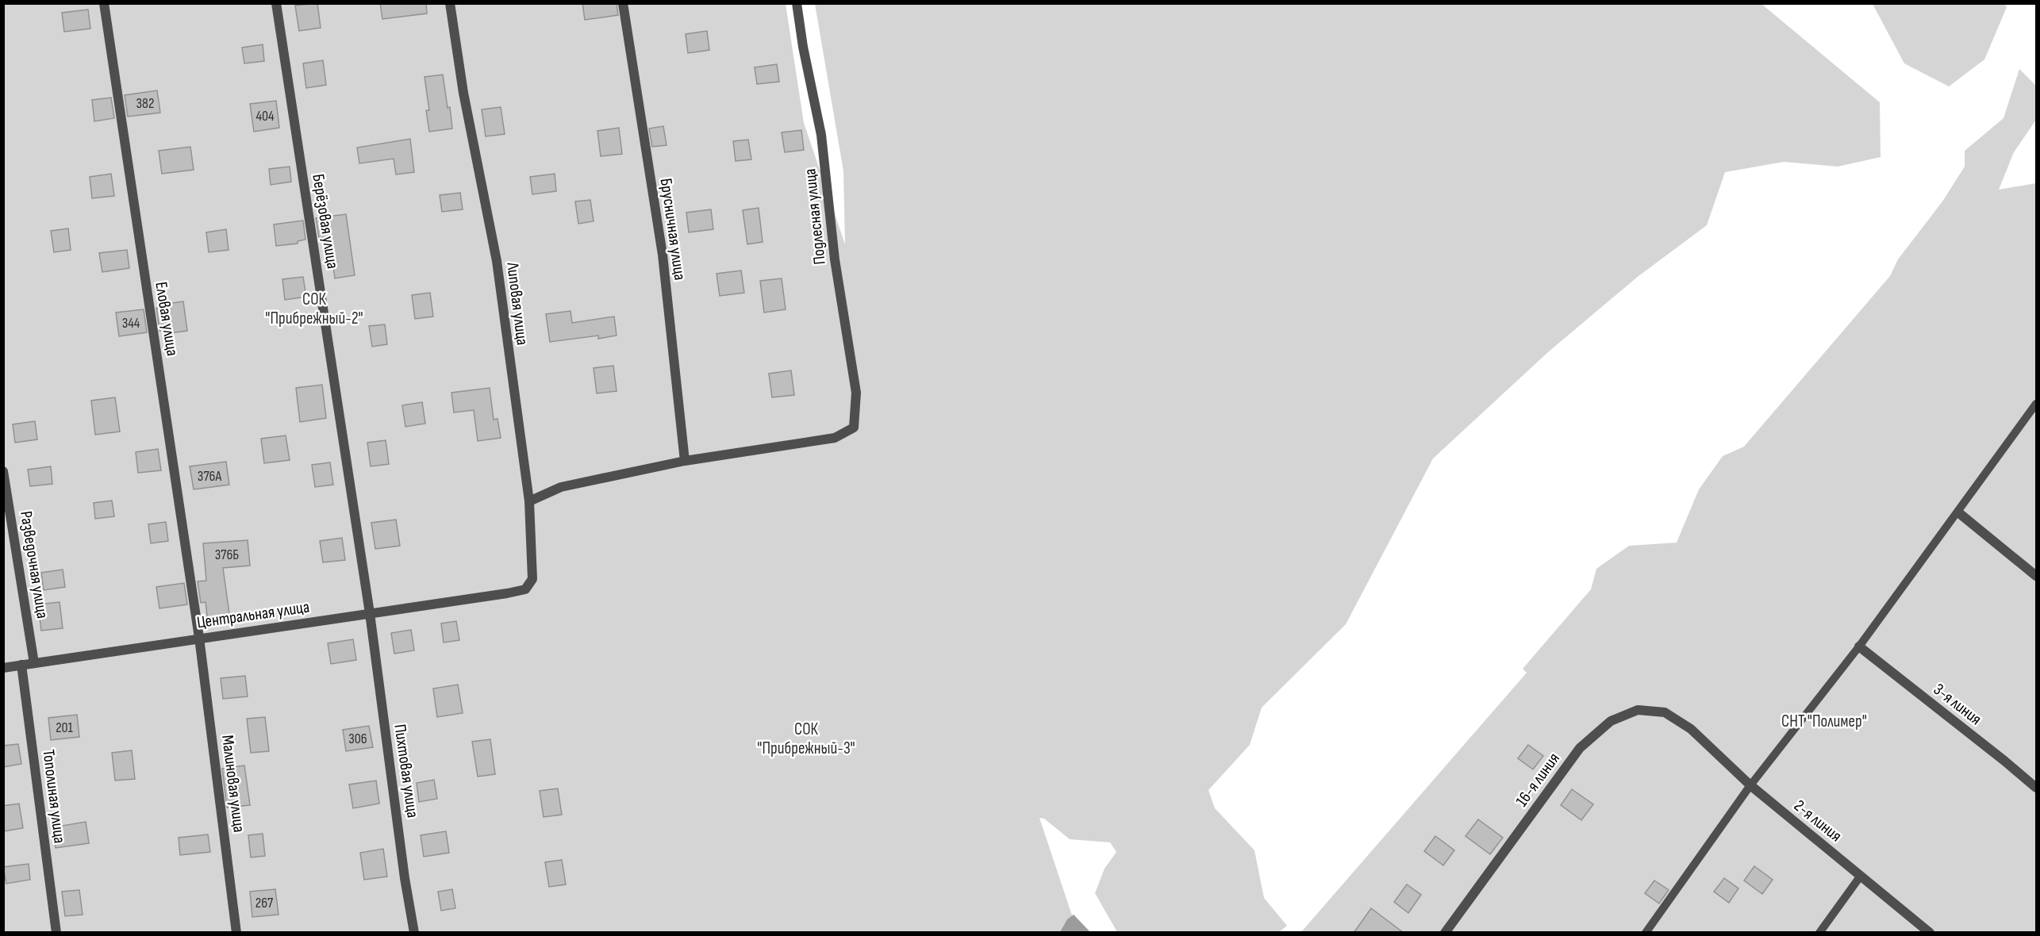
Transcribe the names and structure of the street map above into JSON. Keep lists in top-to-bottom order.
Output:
{
  "streets": {
    "street": [
      "Подлесная улица",
      "Берёзовая улица",
      "Брусничная улица",
      "Липовая улица",
      "Еловая улица",
      "Разведочная улица",
      "Центральная улица",
      "3-я линия",
      "Пихтовая улица",
      "16-я линия",
      "Малиновая улица",
      "Тополиная улица",
      "2-я линия"
    ]
  },
  "crossings": [
    ["Подлесная улица", "Брусничная улица"],
    ["Берёзовая улица", "Центральная улица"],
    ["Берёзовая улица", "Пихтовая улица"],
    ["Липовая улица", "Центральная улица"],
    ["Еловая улица", "Центральная улица"],
    ["Еловая улица", "Малиновая улица"],
    ["Разведочная улица", "Центральная улица"],
    ["Центральная улица", "Пихтовая улица"],
    ["Центральная улица", "Малиновая улица"],
    ["Центральная улица", "Тополиная улица"],
    ["16-я линия", "2-я линия"]
  ],
  "parks": ["СОК \"Прибрежный-2\"", "СНТ \"Полимер\"", "СОК \"Прибрежный-3\""],
  "house_numbers": [
    "382",
    "404",
    "344",
    "376А",
    "376Б",
    "201",
    "306",
    "267"
  ]
}
